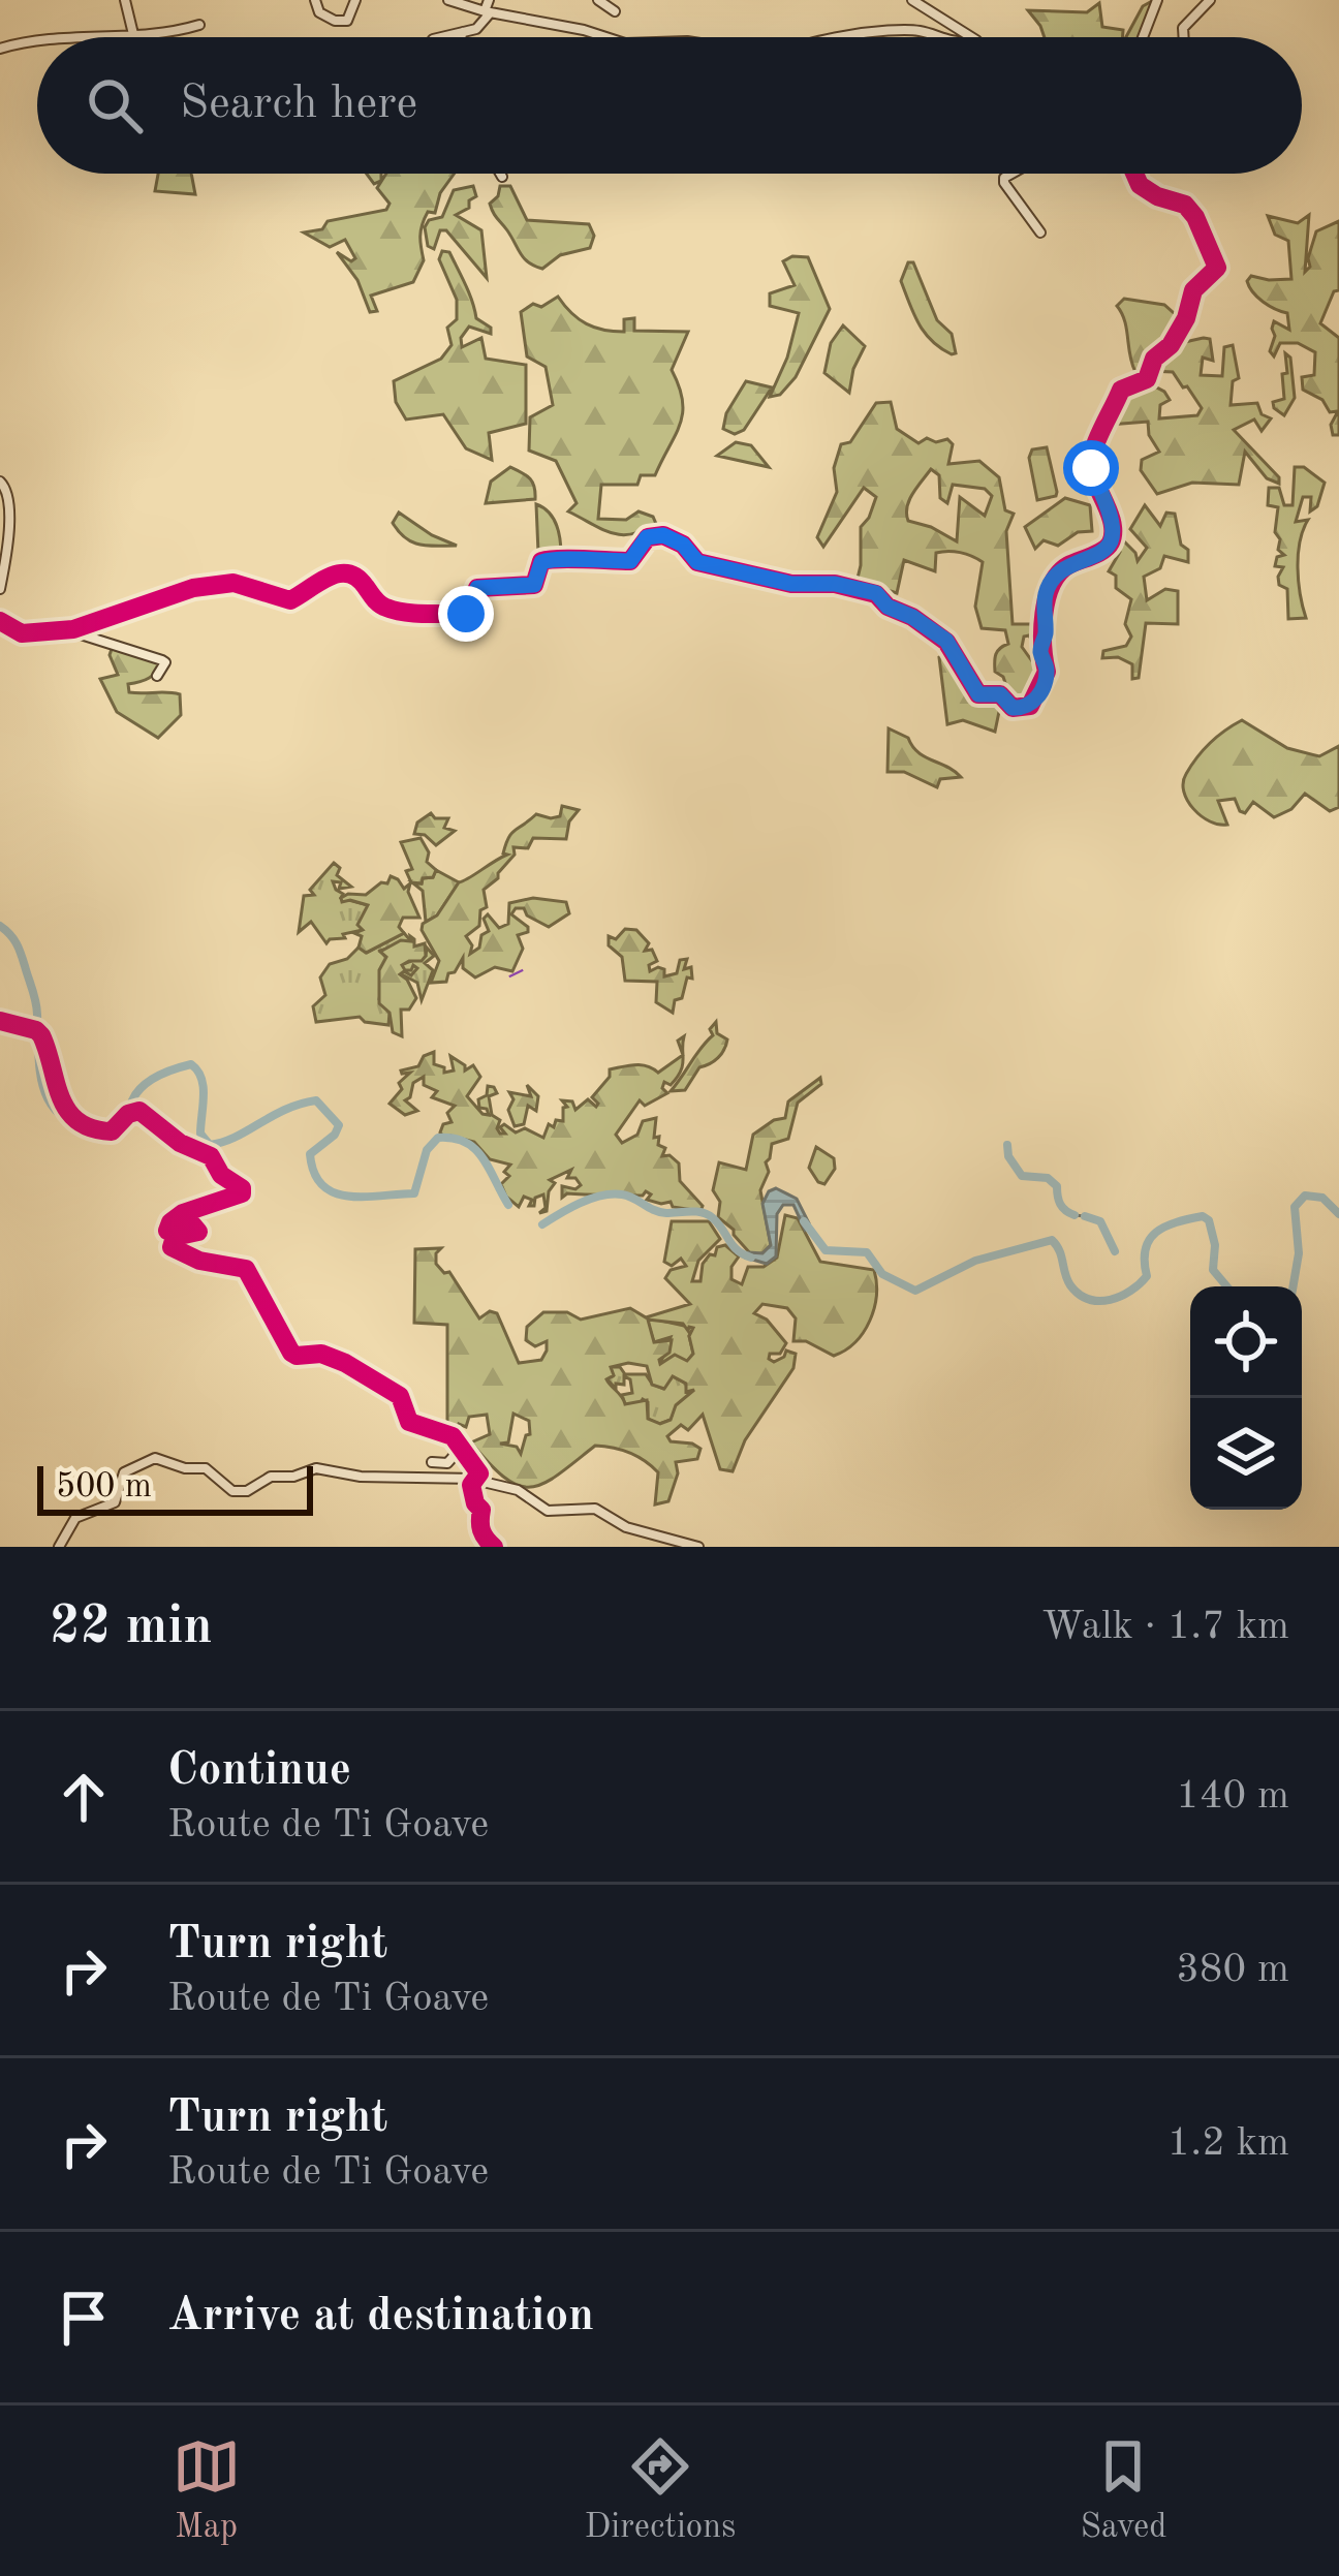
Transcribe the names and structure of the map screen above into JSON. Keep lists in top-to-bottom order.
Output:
{
  "scale_bar": "500 m",
  "page": {
    "search": "Search here",
    "scale": "500 m",
    "heading": ["22 min", "Walk · 1.7 km"],
    "list": [
      ["Continue", "Route de Ti Goave", "140 m"],
      ["Turn right", "Route de Ti Goave", "380 m"],
      ["Turn right", "Route de Ti Goave", "1.2 km"],
      "Arrive at destination"
    ],
    "nav": ["Map", "Directions", "Saved"]
  }
}
